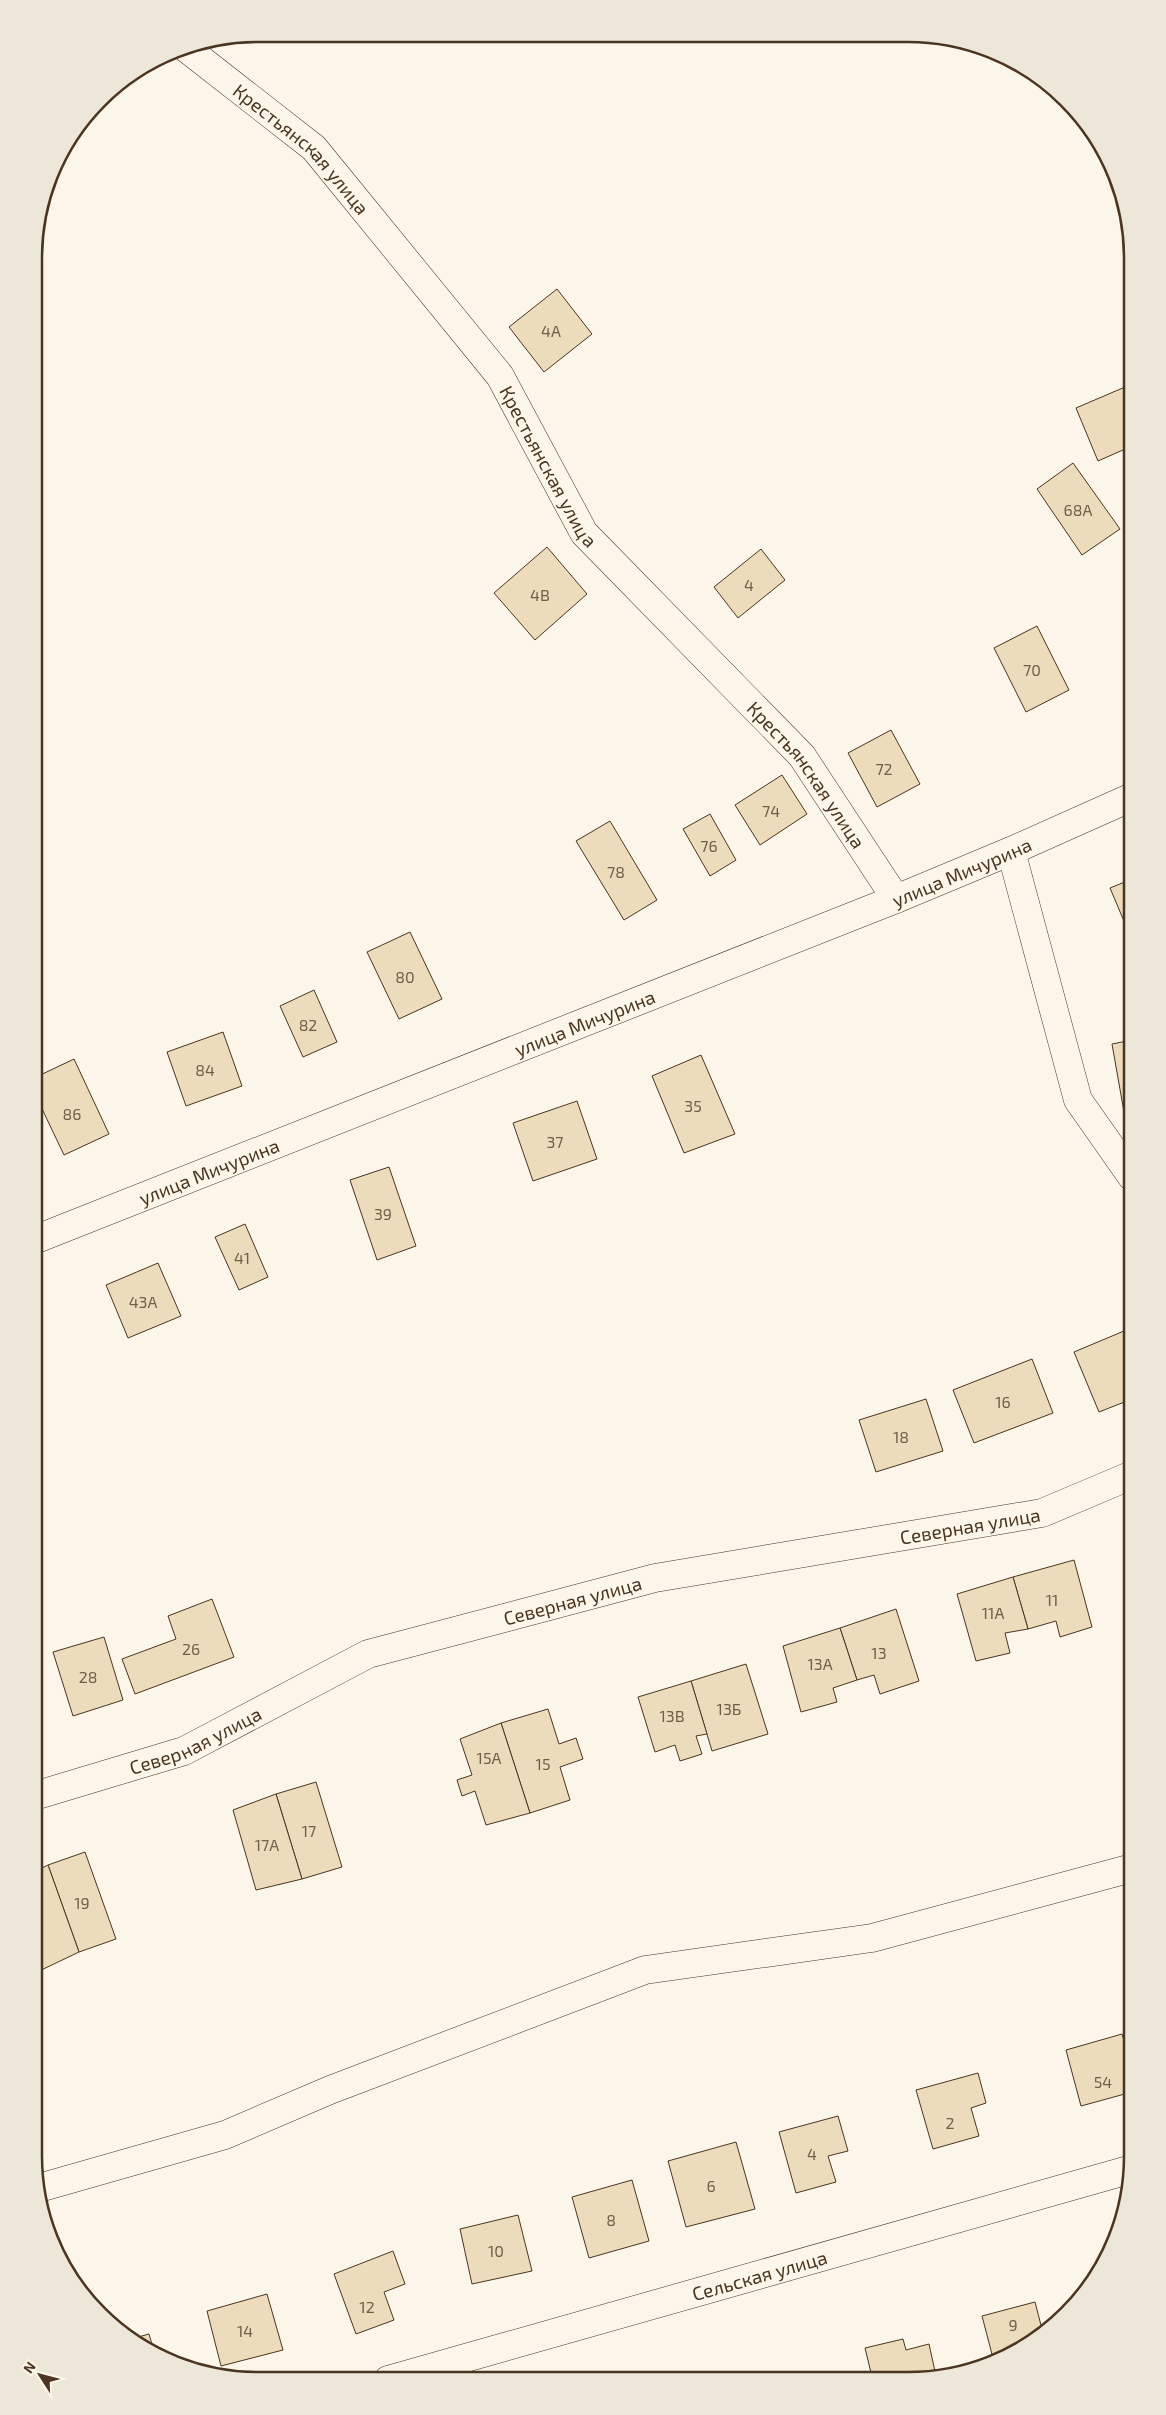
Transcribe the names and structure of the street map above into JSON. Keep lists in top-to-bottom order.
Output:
{
  "streets": {
    "street": [
      "Крестьянская улица",
      "улица Мичурина",
      "Северная улица",
      "Сельская улица"
    ]
  },
  "crossings": [
    ["Крестьянская улица", "улица Мичурина"]
  ],
  "house_numbers": [
    "4А",
    "68А",
    "4",
    "4В",
    "70",
    "72",
    "74",
    "76",
    "78",
    "80",
    "82",
    "84",
    "35",
    "86",
    "37",
    "39",
    "41",
    "43А",
    "16",
    "18",
    "11",
    "11А",
    "26",
    "13",
    "13А",
    "28",
    "13Б",
    "13В",
    "15А",
    "15",
    "17",
    "17А",
    "19",
    "54",
    "2",
    "4",
    "6",
    "8",
    "10",
    "12",
    "9",
    "14"
  ],
  "north": "top left"
}
